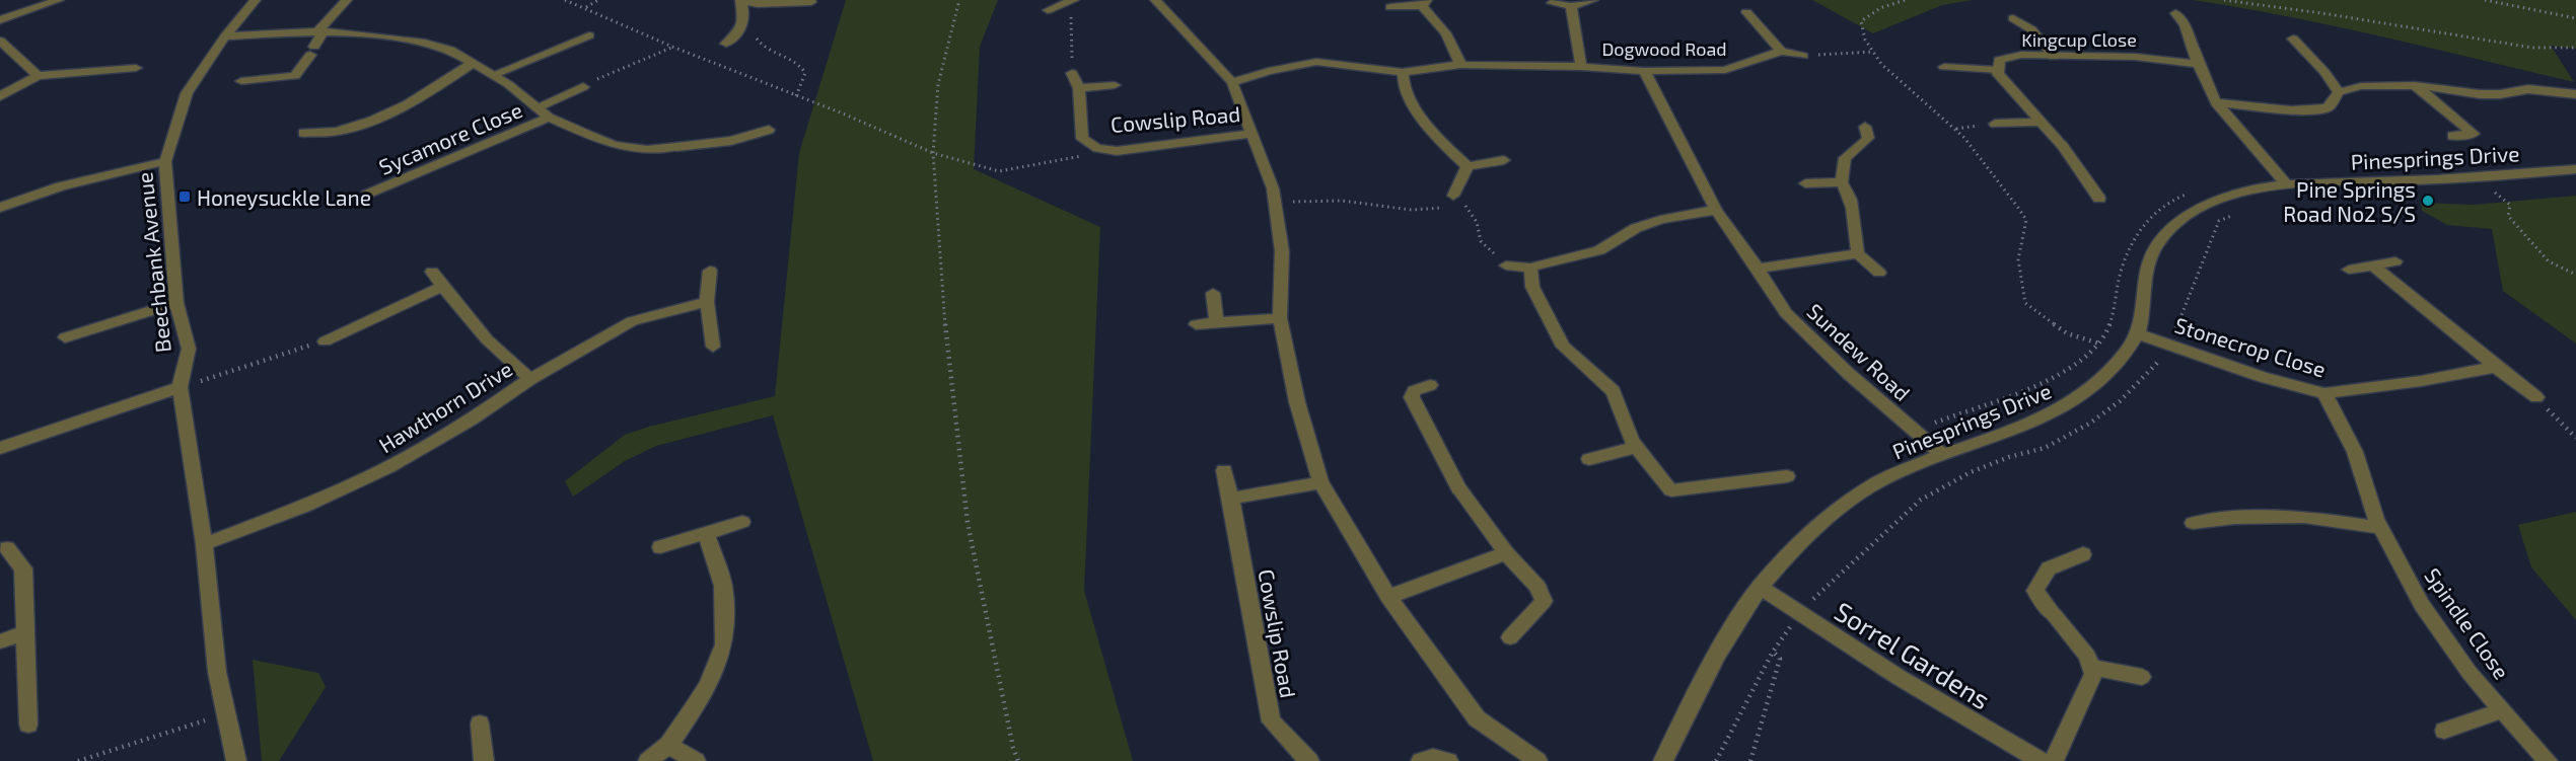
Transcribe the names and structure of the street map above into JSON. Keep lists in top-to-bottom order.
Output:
{
  "streets": {
    "street": [
      "Kingcup Close",
      "Dogwood Road",
      "Cowslip Road",
      "Sycamore Close",
      "Pinesprings Drive",
      "Beechbank Avenue",
      "Stonecrop Close",
      "Sundew Road",
      "Hawthorn Drive",
      "Spindle Close",
      "Sorrel Gardens"
    ]
  },
  "crossings": [
    ["Dogwood Road", "Cowslip Road"],
    ["Dogwood Road", "Sundew Road"],
    ["Sycamore Close", "Beechbank Avenue"],
    ["Pinesprings Drive", "Stonecrop Close"],
    ["Pinesprings Drive", "Sundew Road"],
    ["Pinesprings Drive", "Sorrel Gardens"],
    ["Beechbank Avenue", "Hawthorn Drive"],
    ["Stonecrop Close", "Spindle Close"]
  ],
  "places": {
    "transit": ["Honeysuckle Lane"],
    "other": ["Pine Springs Road No2 S/S"]
  }
}
